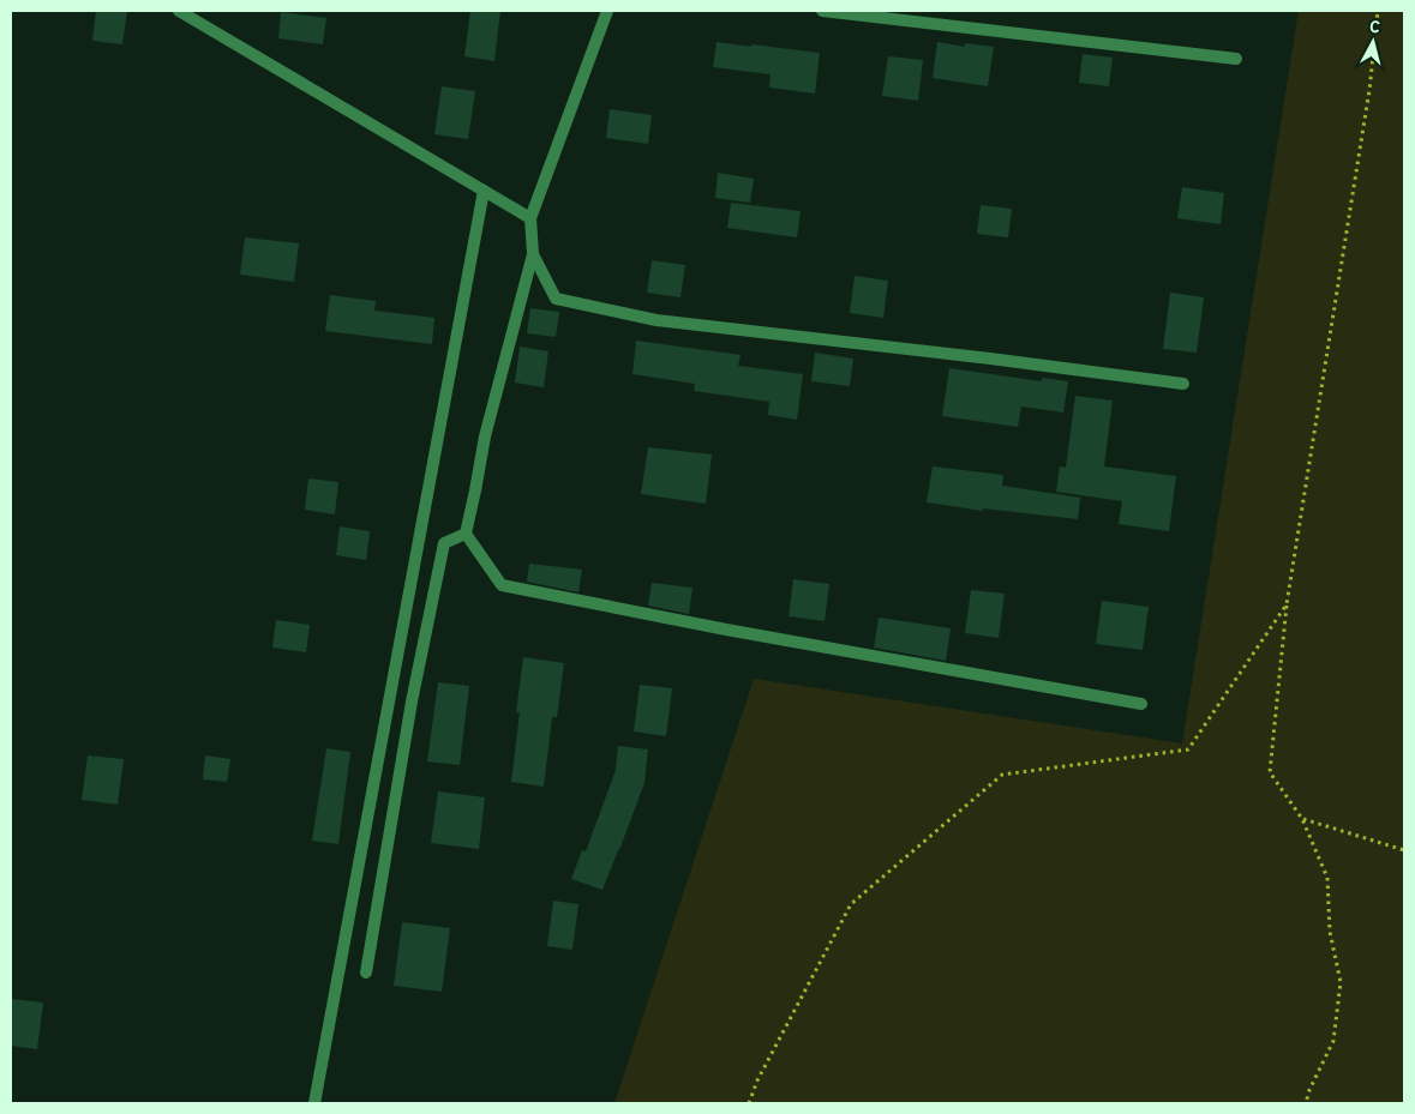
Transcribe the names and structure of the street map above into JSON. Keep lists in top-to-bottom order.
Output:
{
  "north": "top"
}
